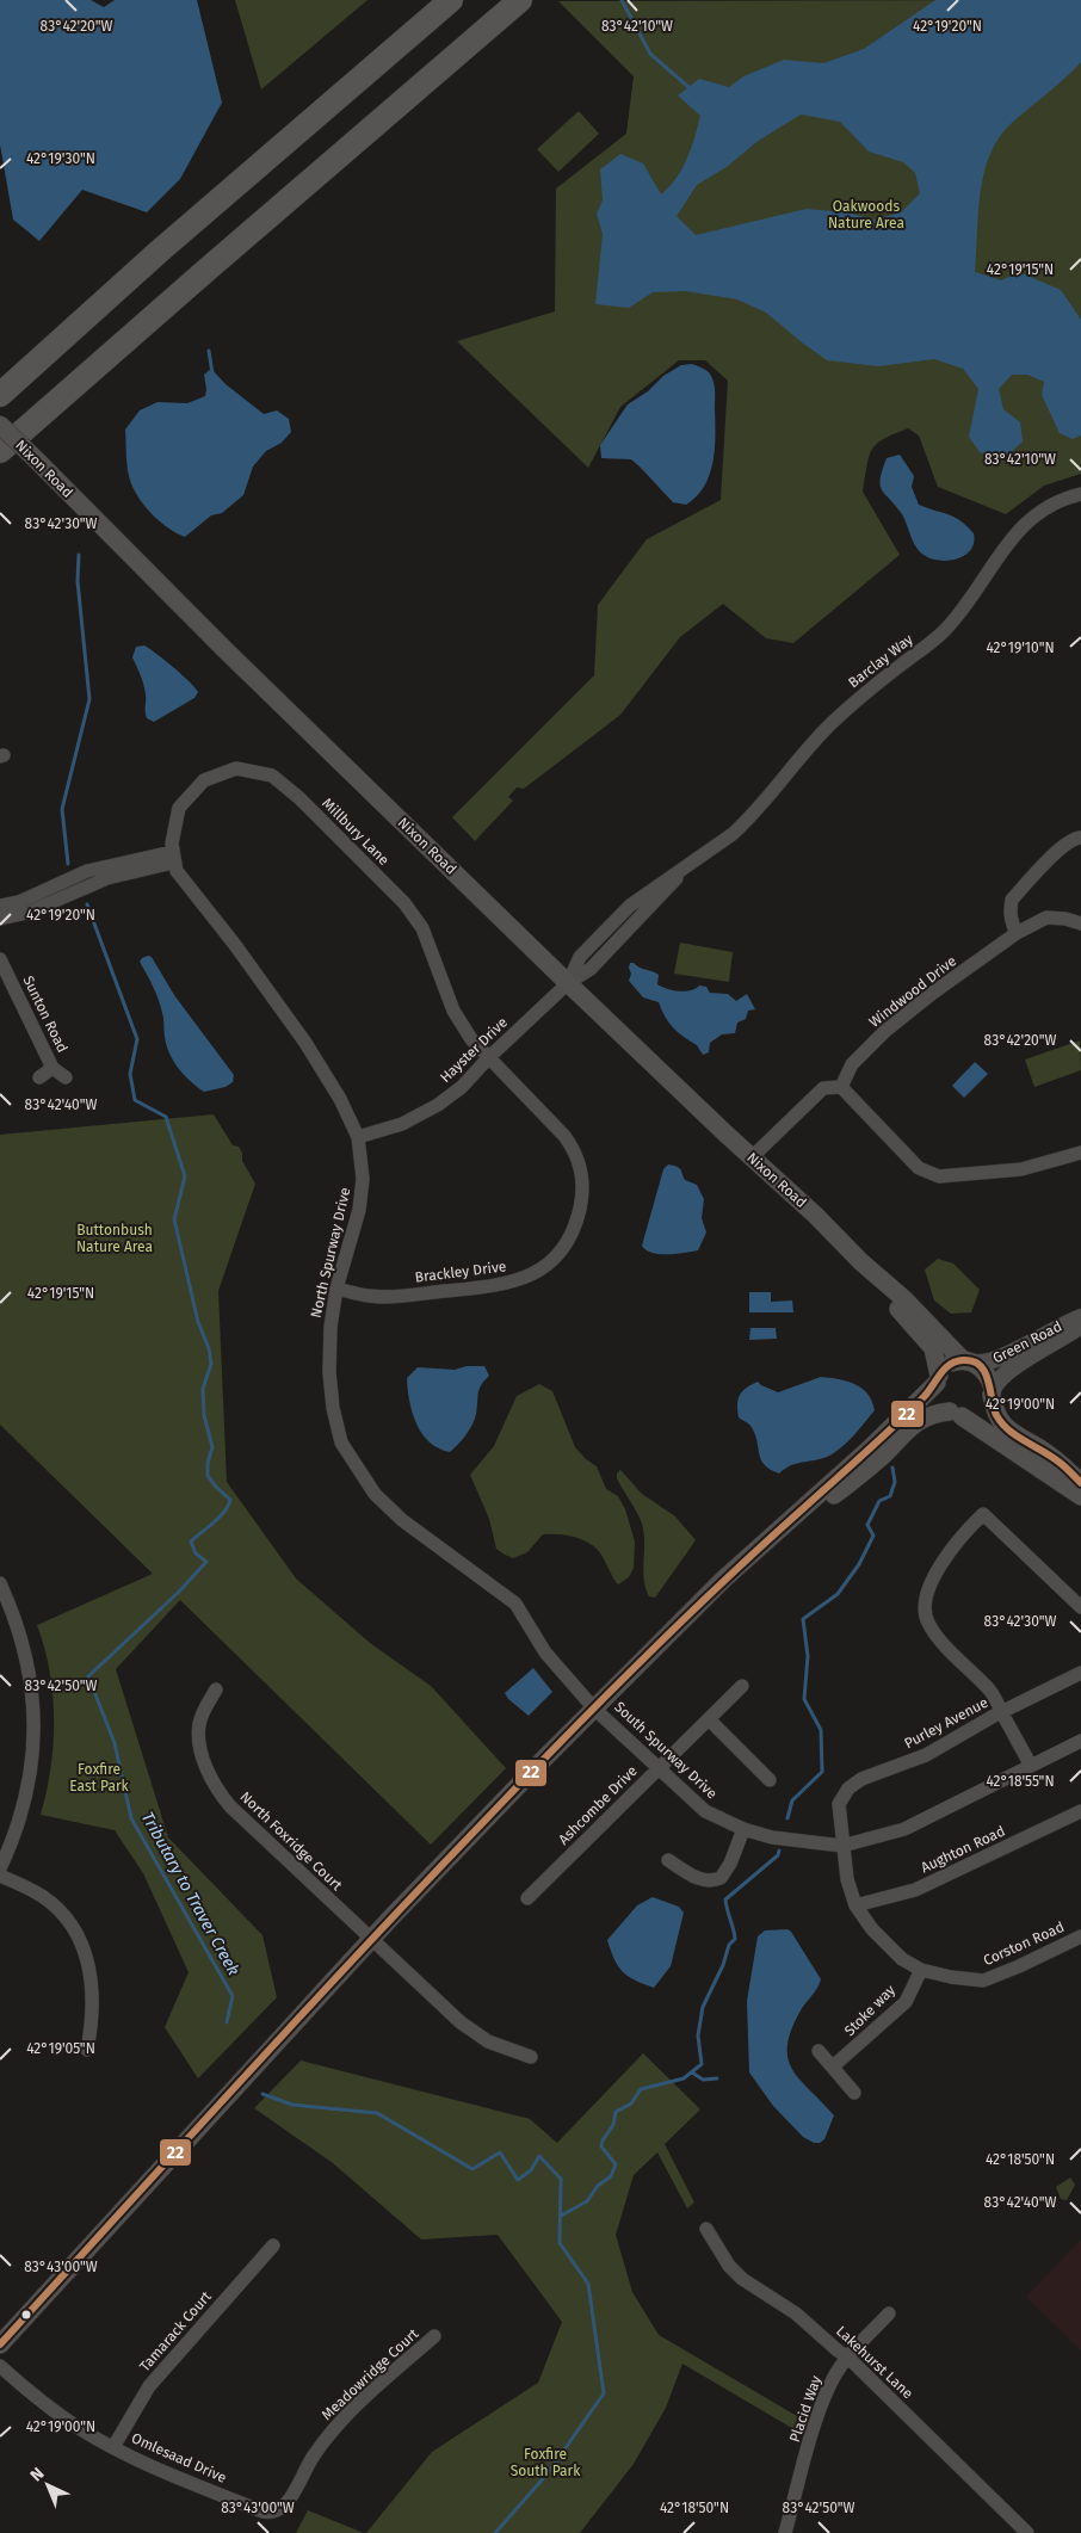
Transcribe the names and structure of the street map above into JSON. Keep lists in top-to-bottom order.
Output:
{
  "streets": {
    "main road": ["Nixon Road"],
    "street": [
      "Barclay Way",
      "Millbury Lane",
      "Windwood Drive",
      "Sunton Road",
      "Hayster Drive",
      "North Spurway Drive",
      "Brackley Drive",
      "Green Road",
      "Purley Avenue",
      "South Spurway Drive",
      "Ashcombe Drive",
      "North Foxridge Court",
      "Aughton Road",
      "Corston Road",
      "Stoke way",
      "Tamarack Court",
      "Lakehurst Lane",
      "Meadowridge Court",
      "Placid Way",
      "Omlesaad Drive"
    ]
  },
  "crossings": [
    ["Nixon Road", "Barclay Way"],
    ["Nixon Road", "Hayster Drive"],
    ["Nixon Road", "Green Road"],
    ["Barclay Way", "Hayster Drive"],
    ["Millbury Lane", "Hayster Drive"],
    ["Millbury Lane", "North Spurway Drive"],
    ["Millbury Lane", "Brackley Drive"],
    ["Hayster Drive", "North Spurway Drive"],
    ["Hayster Drive", "Brackley Drive"],
    ["North Spurway Drive", "Brackley Drive"],
    ["North Spurway Drive", "South Spurway Drive"],
    ["Purley Avenue", "South Spurway Drive"],
    ["Purley Avenue", "Corston Road"],
    ["South Spurway Drive", "Ashcombe Drive"],
    ["South Spurway Drive", "Corston Road"],
    ["Aughton Road", "Corston Road"],
    ["Corston Road", "Stoke way"],
    ["Tamarack Court", "Omlesaad Drive"],
    ["Lakehurst Lane", "Placid Way"],
    ["Meadowridge Court", "Omlesaad Drive"]
  ],
  "water": ["Tributary to Traver Creek"],
  "parks": [
    "Oakwoods Nature Area",
    "Buttonbush Nature Area",
    "Foxfire East Park",
    "Foxfire South Park"
  ],
  "lines": ["transit line 22"],
  "north": "top left",
  "coordinates": [
    "42°19'20\"N",
    "83°42'20\"W",
    "83°42'10\"W",
    "42°19'30\"N",
    "42°19'15\"N",
    "83°42'30\"W",
    "42°19'10\"N",
    "83°42'40\"W",
    "42°19'00\"N",
    "83°42'50\"W",
    "42°18'55\"N",
    "42°19'05\"N",
    "42°18'50\"N",
    "83°43'00\"W"
  ]
}
